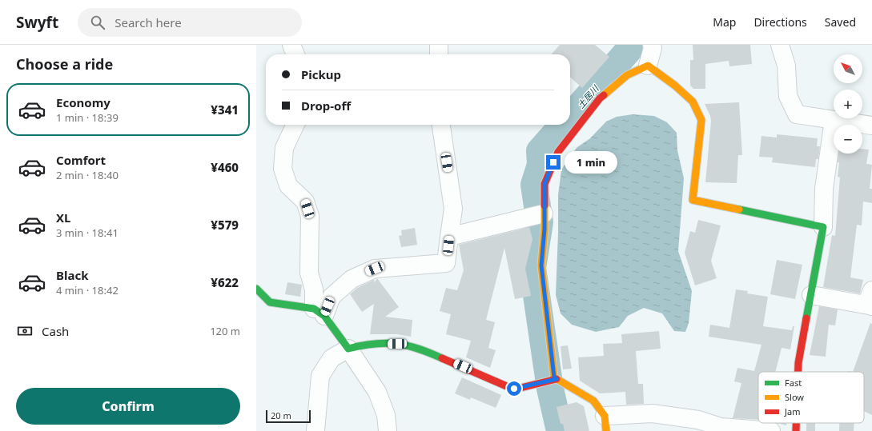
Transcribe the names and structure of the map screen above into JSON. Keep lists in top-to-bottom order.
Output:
{
  "water": ["土居川"],
  "legend": ["Fast", "Slow", "Jam"],
  "scale_bar": "20 m",
  "north": "top left",
  "page": {
    "header": "Swyft",
    "search": "Search here",
    "nav": ["Map", "Directions", "Saved"],
    "heading": "Choose a ride",
    "map_buttons": ["+", "−"],
    "banner": ["Pickup", "Drop-off"],
    "list": [
      {
        "name": "Economy",
        "note": "1 min · 18:39",
        "value": "¥341"
      },
      {
        "name": "Comfort",
        "note": "2 min · 18:40",
        "value": "¥460"
      },
      {
        "name": "XL",
        "note": "3 min · 18:41",
        "value": "¥579"
      },
      {
        "name": "Black",
        "note": "4 min · 18:42",
        "value": "¥622"
      }
    ],
    "bubble": "1 min",
    "pay": ["Cash", "120 m"],
    "buttons": "Confirm",
    "scale": "20 m"
  }
}
